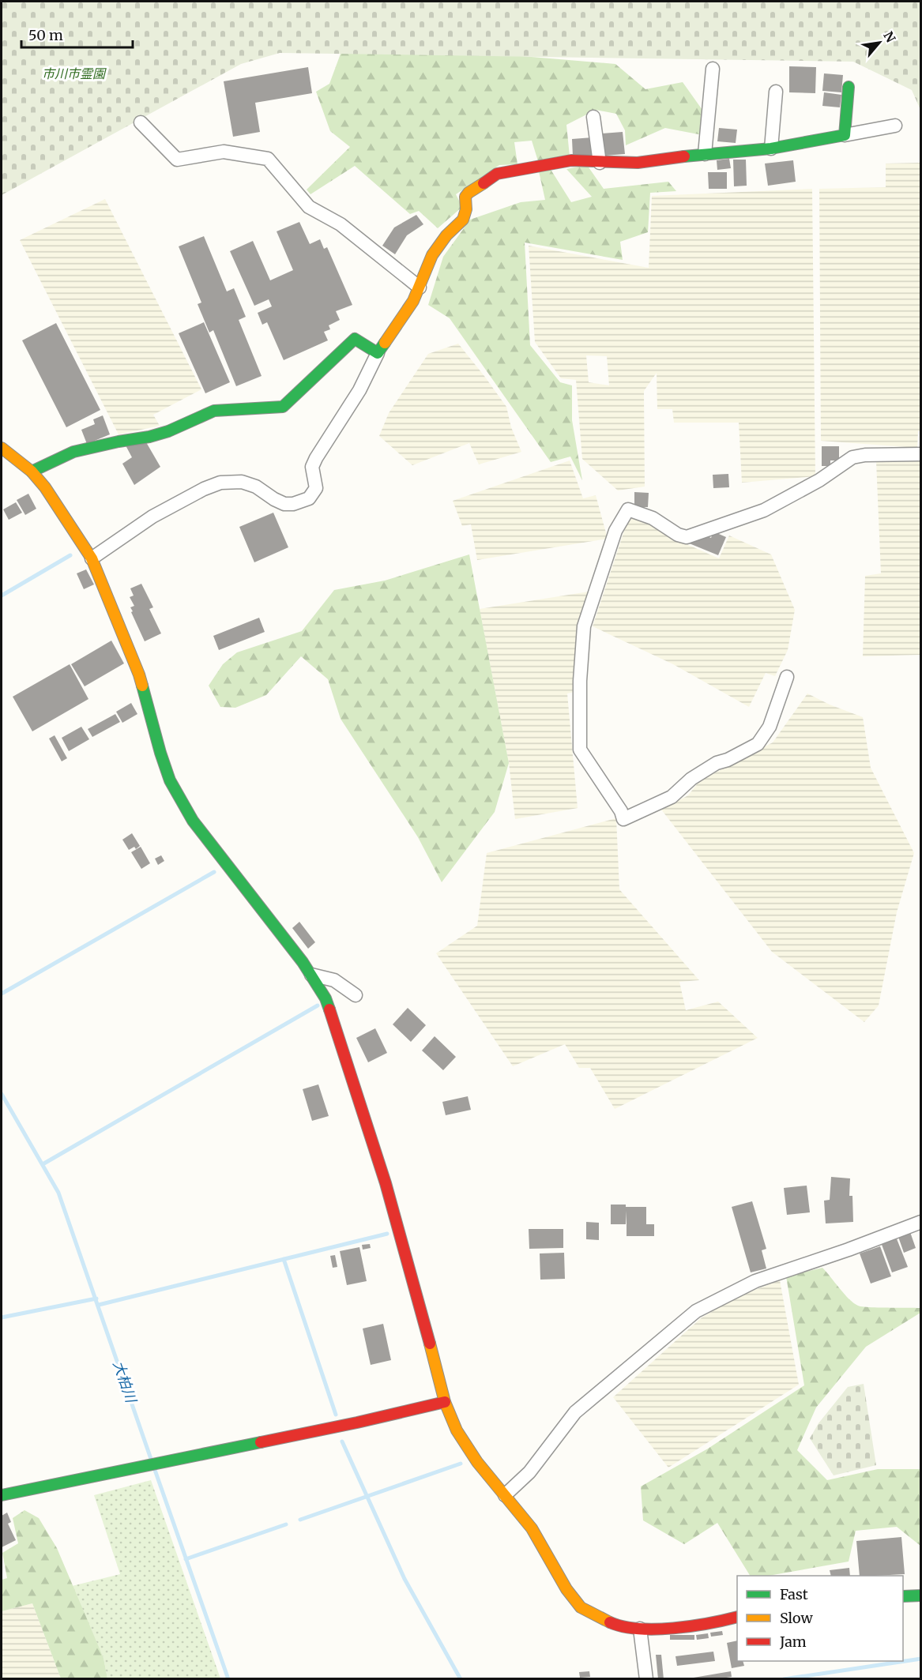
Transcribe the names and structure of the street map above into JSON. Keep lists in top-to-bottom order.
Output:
{
  "water": ["大柏川"],
  "parks": ["市川市霊園"],
  "legend": ["Fast", "Slow", "Jam"],
  "scale_bar": "50 m",
  "north": "top right"
}
